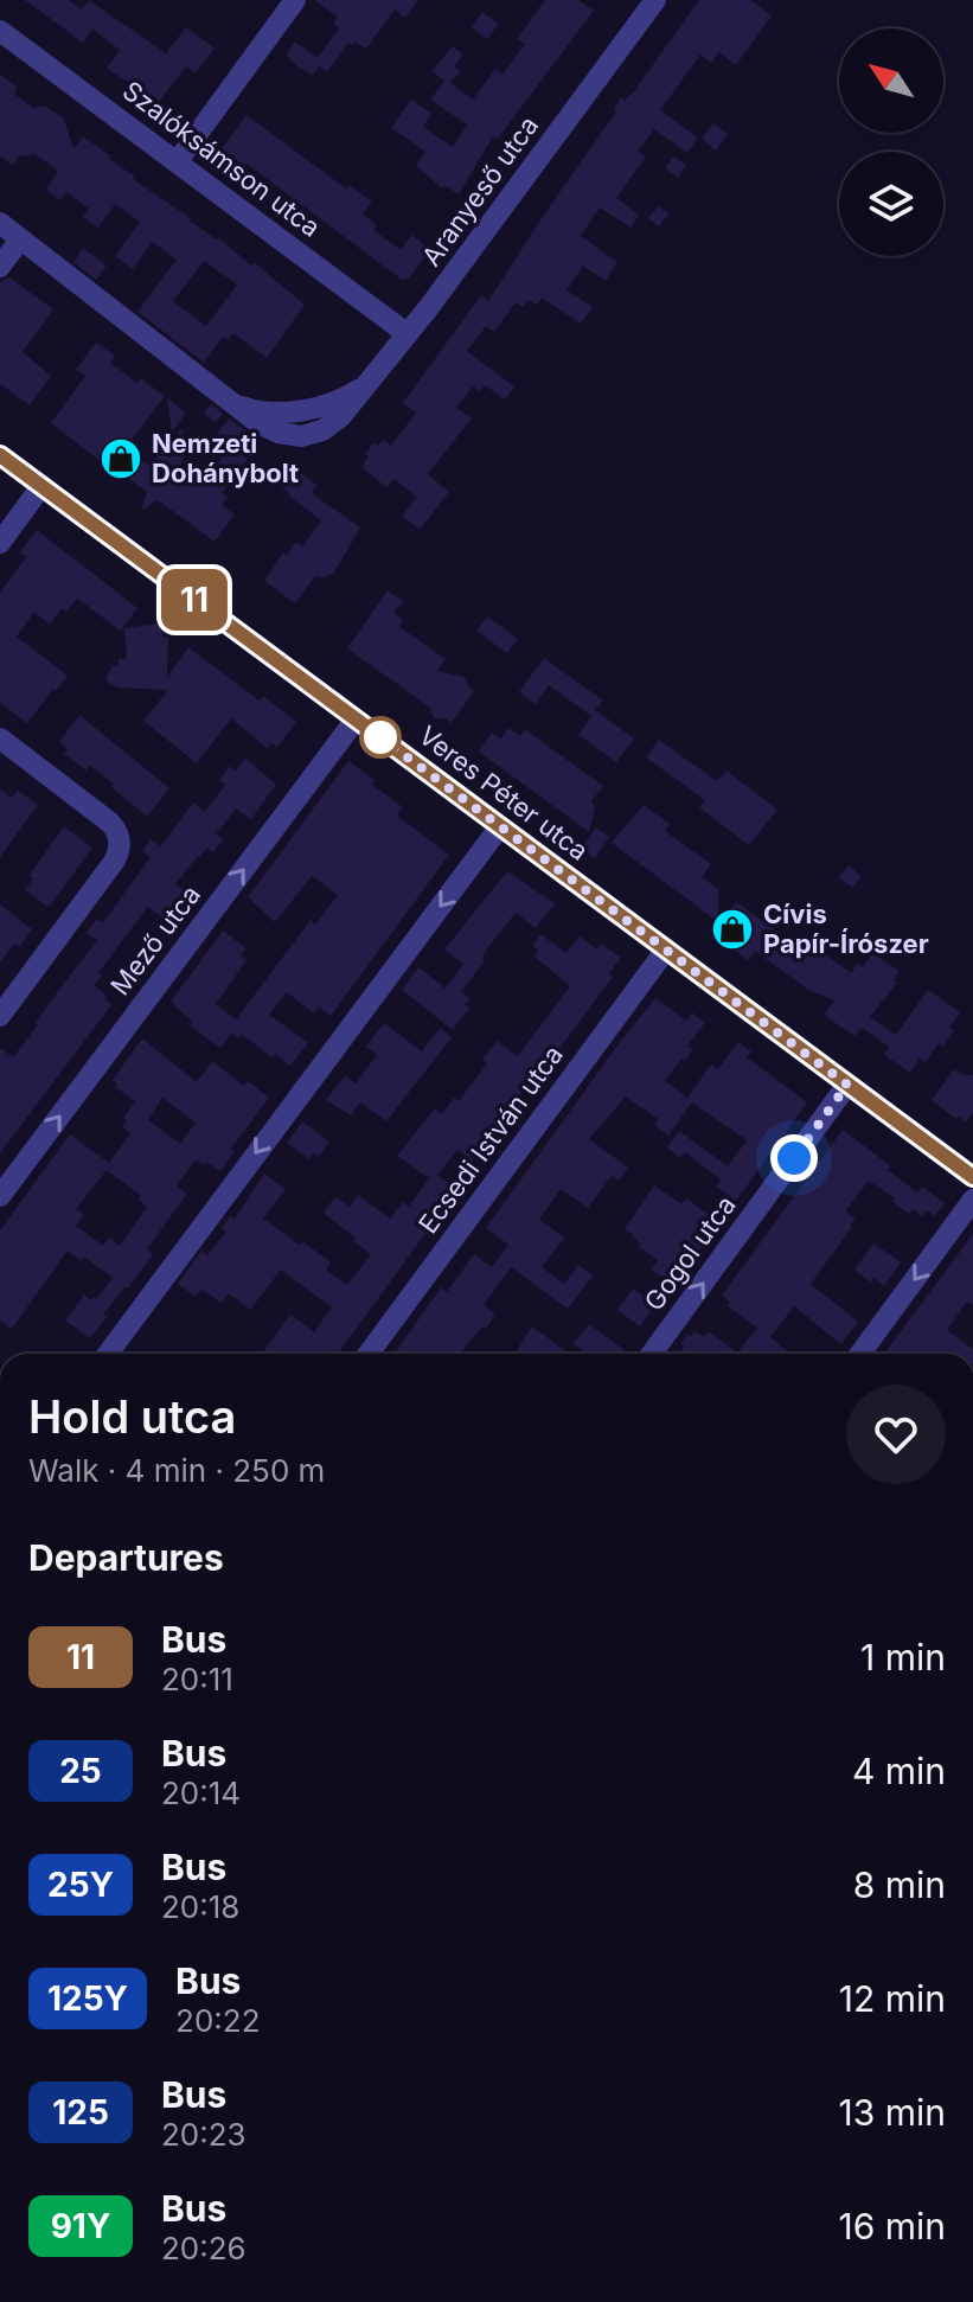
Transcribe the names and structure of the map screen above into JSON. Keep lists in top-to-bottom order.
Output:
{
  "streets": {
    "street": [
      "Szalóksámson utca",
      "Aranyeső utca",
      "Veres Péter utca",
      "Mező utca",
      "Ecsedi István utca",
      "Gogol utca"
    ]
  },
  "crossings": [
    ["Szalóksámson utca", "Aranyeső utca"],
    ["Veres Péter utca", "Mező utca"],
    ["Veres Péter utca", "Ecsedi István utca"],
    ["Veres Péter utca", "Gogol utca"]
  ],
  "places": {
    "shop": ["Nemzeti Dohánybolt", "Cívis Papír-Írószer"]
  },
  "lines": ["bus line 11"],
  "north": "top left",
  "page": {
    "on_map": "11",
    "heading": [
      ["Hold utca", "Walk · 4 min · 250 m"],
      "Departures"
    ],
    "list": [
      {
        "mark": "11",
        "name": "Bus",
        "note": "20:11",
        "value": "1 min"
      },
      {
        "mark": "25",
        "name": "Bus",
        "note": "20:14",
        "value": "4 min"
      },
      {
        "mark": "25Y",
        "name": "Bus",
        "note": "20:18",
        "value": "8 min"
      },
      {
        "mark": "125Y",
        "name": "Bus",
        "note": "20:22",
        "value": "12 min"
      },
      {
        "mark": "125",
        "name": "Bus",
        "note": "20:23",
        "value": "13 min"
      },
      {
        "mark": "91Y",
        "name": "Bus",
        "note": "20:26",
        "value": "16 min"
      }
    ]
  }
}
